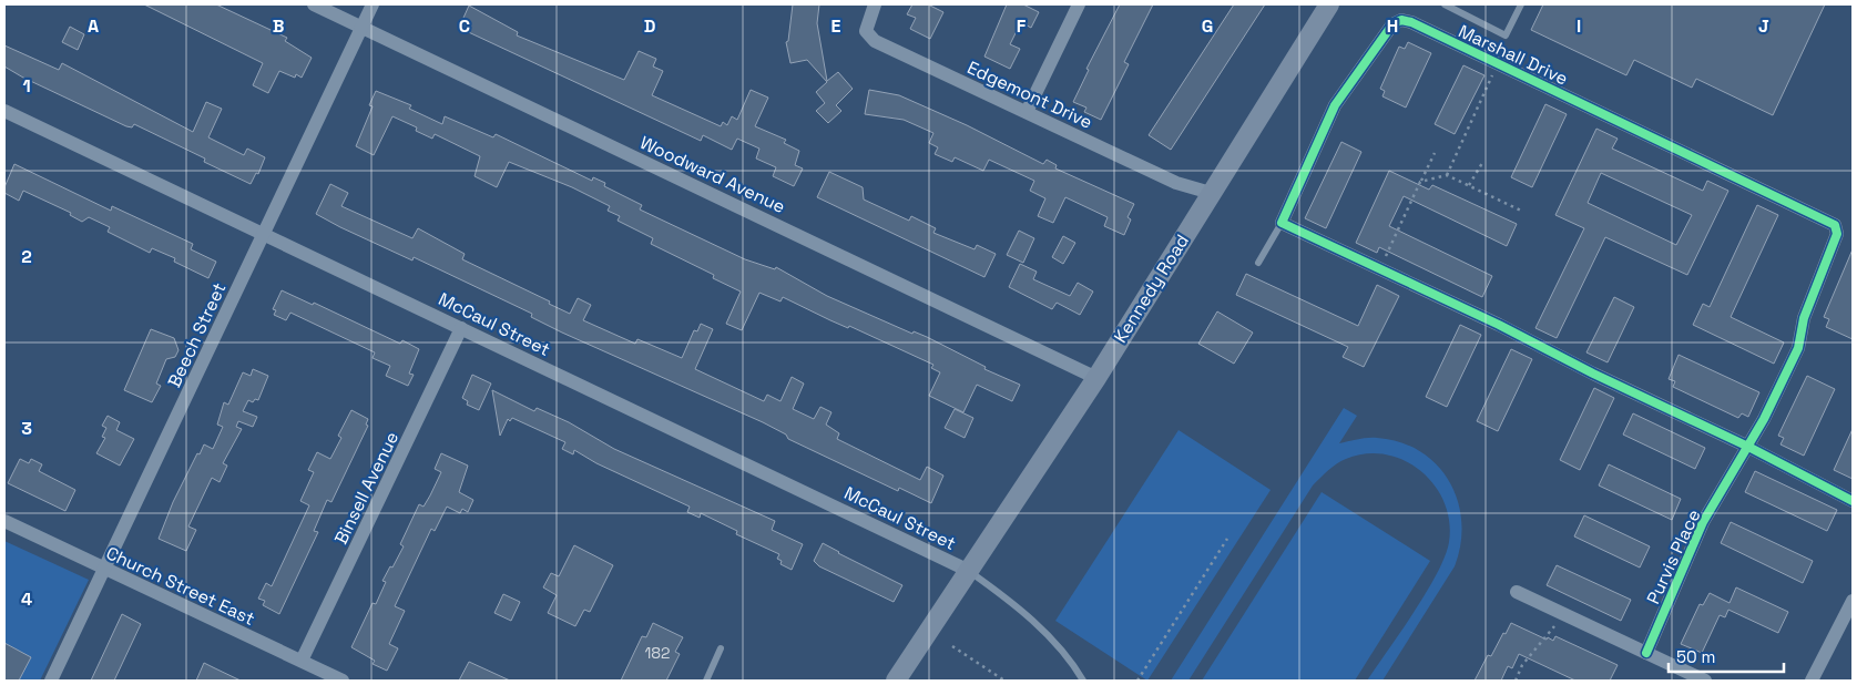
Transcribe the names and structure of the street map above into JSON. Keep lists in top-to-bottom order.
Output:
{
  "streets": {
    "main road": ["Kennedy Road"],
    "street": [
      "Marshall Drive",
      "Edgemont Drive",
      "Woodward Avenue",
      "McCaul Street",
      "Beech Street",
      "Binsell Avenue",
      "Purvis Place",
      "Church Street East"
    ]
  },
  "crossings": [
    ["Marshall Drive", "Purvis Place"],
    ["Edgemont Drive", "Kennedy Road"],
    ["Woodward Avenue", "Kennedy Road"],
    ["Woodward Avenue", "Beech Street"],
    ["Kennedy Road", "McCaul Street"],
    ["McCaul Street", "Beech Street"],
    ["McCaul Street", "Binsell Avenue"],
    ["Beech Street", "Church Street East"],
    ["Binsell Avenue", "Church Street East"]
  ],
  "house_numbers": ["182"],
  "scale_bar": "50 m",
  "grid": {
    "columns": [
      "A",
      "B",
      "C",
      "D",
      "E",
      "F",
      "G",
      "H",
      "I",
      "J"
    ],
    "rows": [
      "1",
      "2",
      "3",
      "4"
    ]
  }
}
